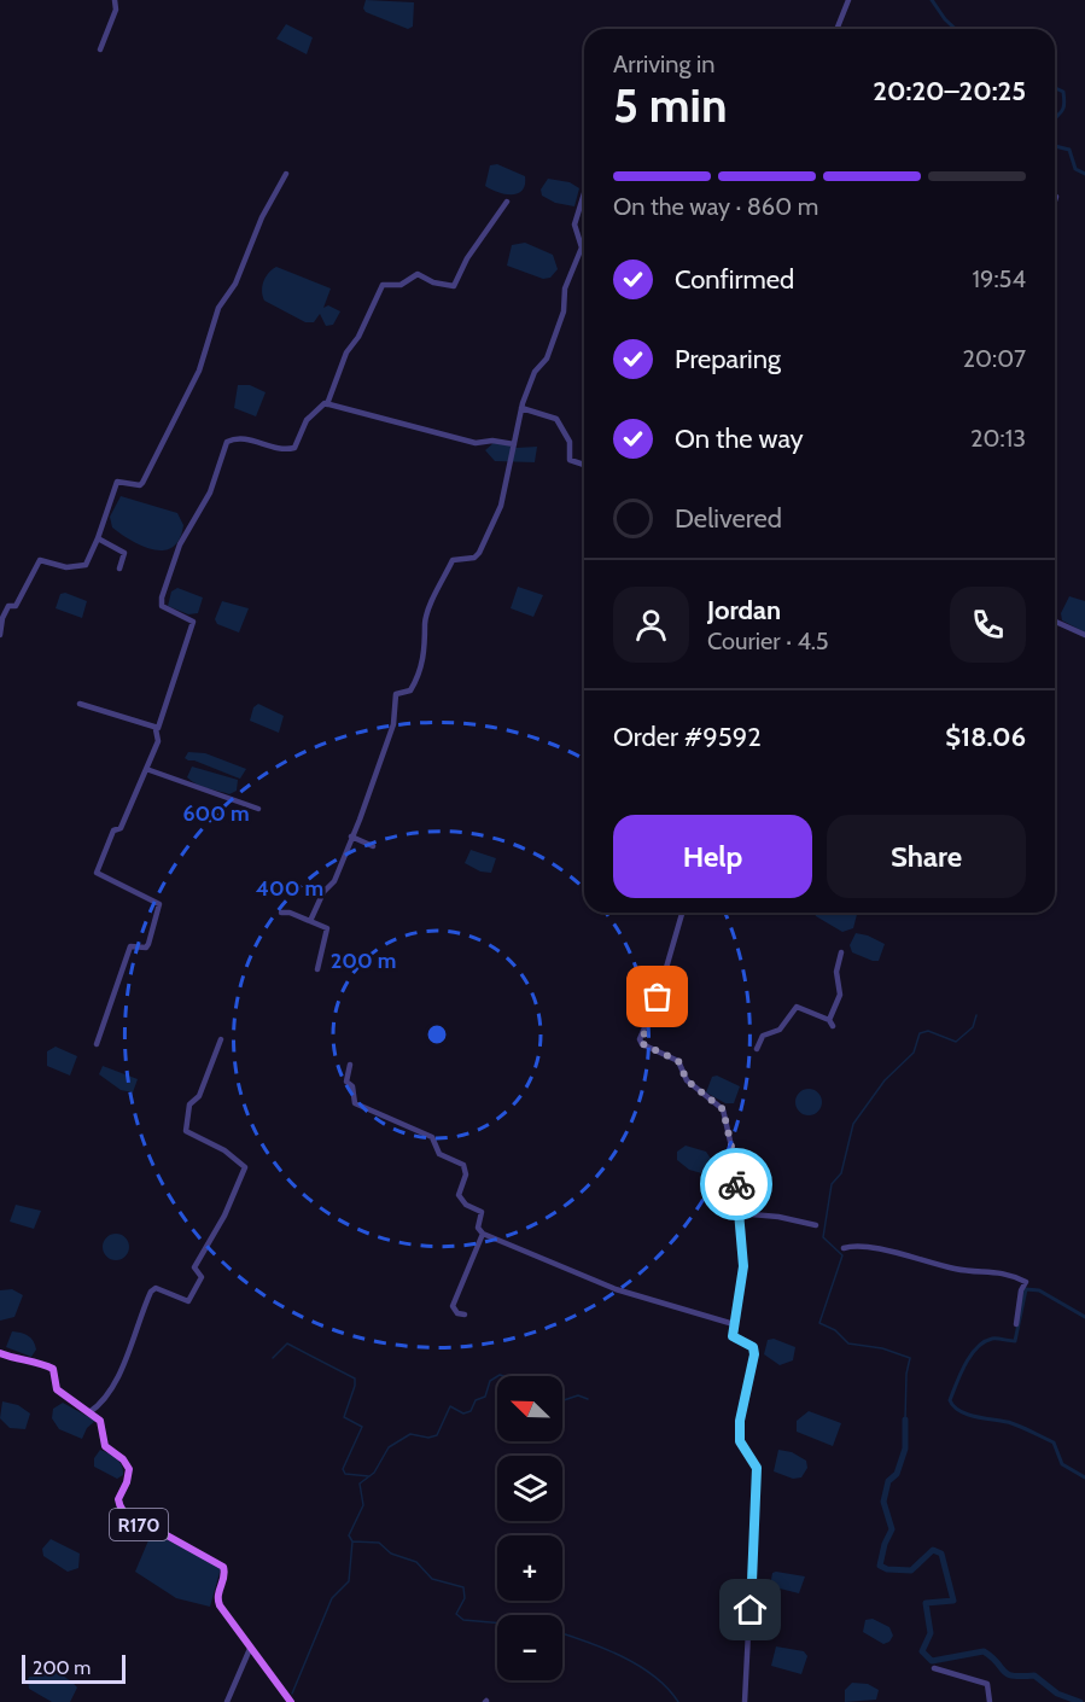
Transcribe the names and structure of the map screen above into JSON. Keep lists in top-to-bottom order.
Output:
{
  "streets": {
    "main road": ["R170"]
  },
  "scale_bar": "200 m",
  "north": "top left",
  "page": {
    "heading": ["5 min", "Arriving in", "20:20–20:25"],
    "panel": [
      "Jordan",
      "Courier · 4.5",
      "Order #9592",
      "$18.06"
    ],
    "bar": "On the way · 860 m",
    "list": [
      ["Confirmed", "19:54"],
      ["Preparing", "20:07"],
      ["On the way", "20:13"],
      "Delivered"
    ],
    "buttons": ["Help", "Share"],
    "map_buttons": ["+", "−"],
    "scale": "200 m"
  },
  "rings": ["600 m", "400 m", "200 m"]
}
